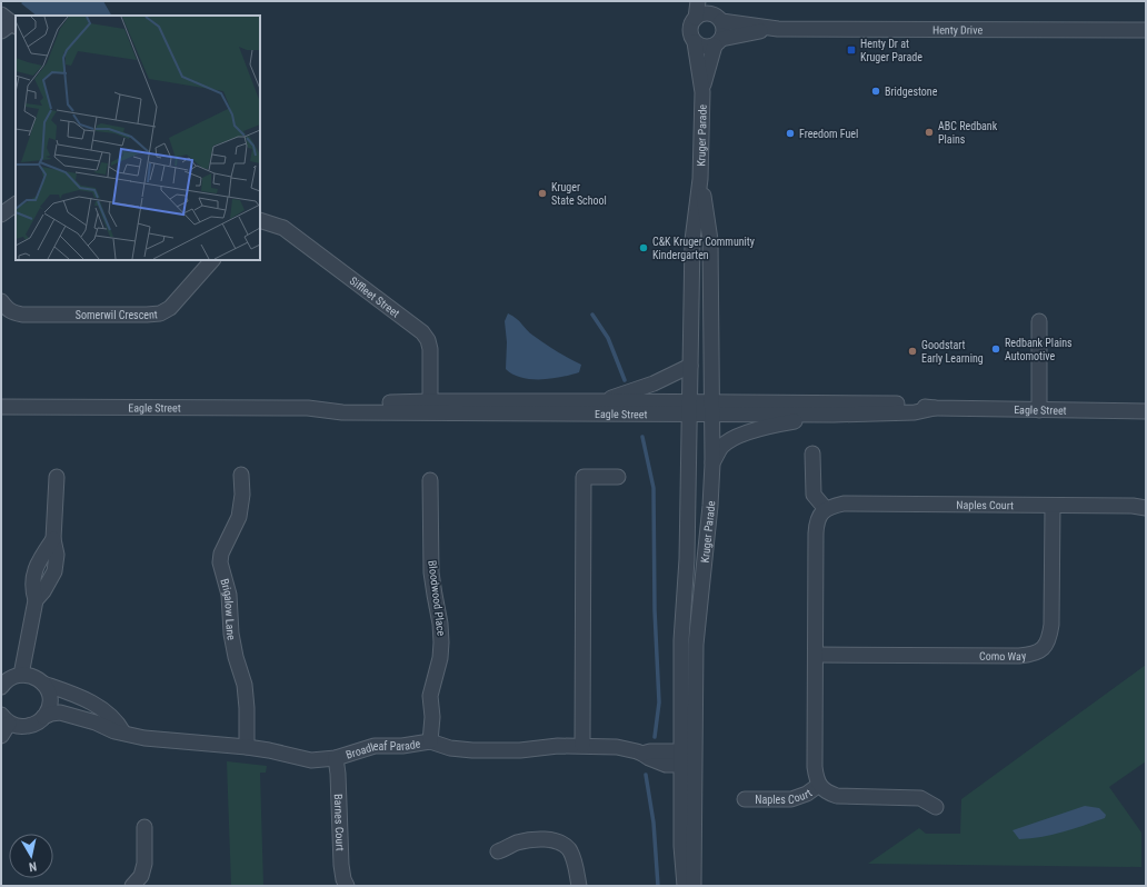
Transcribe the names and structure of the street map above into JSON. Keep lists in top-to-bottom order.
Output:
{
  "streets": {
    "street": [
      "Henty Drive",
      "Kruger Parade",
      "Siffleet Street",
      "Somerwil Crescent",
      "Eagle Street",
      "Naples Court",
      "Bloodwood Place",
      "Brigalow Lane",
      "Como Way",
      "Broadleaf Parade",
      "Barnes Court"
    ]
  },
  "crossings": [
    ["Henty Drive", "Kruger Parade"],
    ["Kruger Parade", "Eagle Street"],
    ["Kruger Parade", "Broadleaf Parade"],
    ["Siffleet Street", "Eagle Street"],
    ["Naples Court", "Como Way"],
    ["Bloodwood Place", "Broadleaf Parade"],
    ["Brigalow Lane", "Broadleaf Parade"],
    ["Broadleaf Parade", "Barnes Court"]
  ],
  "places": {
    "transit": ["Henty Dr at Kruger Parade"],
    "other": [
      "Bridgestone",
      "ABC Redbank Plains",
      "Freedom Fuel",
      "Kruger State School",
      "C&K Kruger Community Kindergarten",
      "Redbank Plains Automotive",
      "Goodstart Early Learning"
    ]
  },
  "north": "bottom"
}
